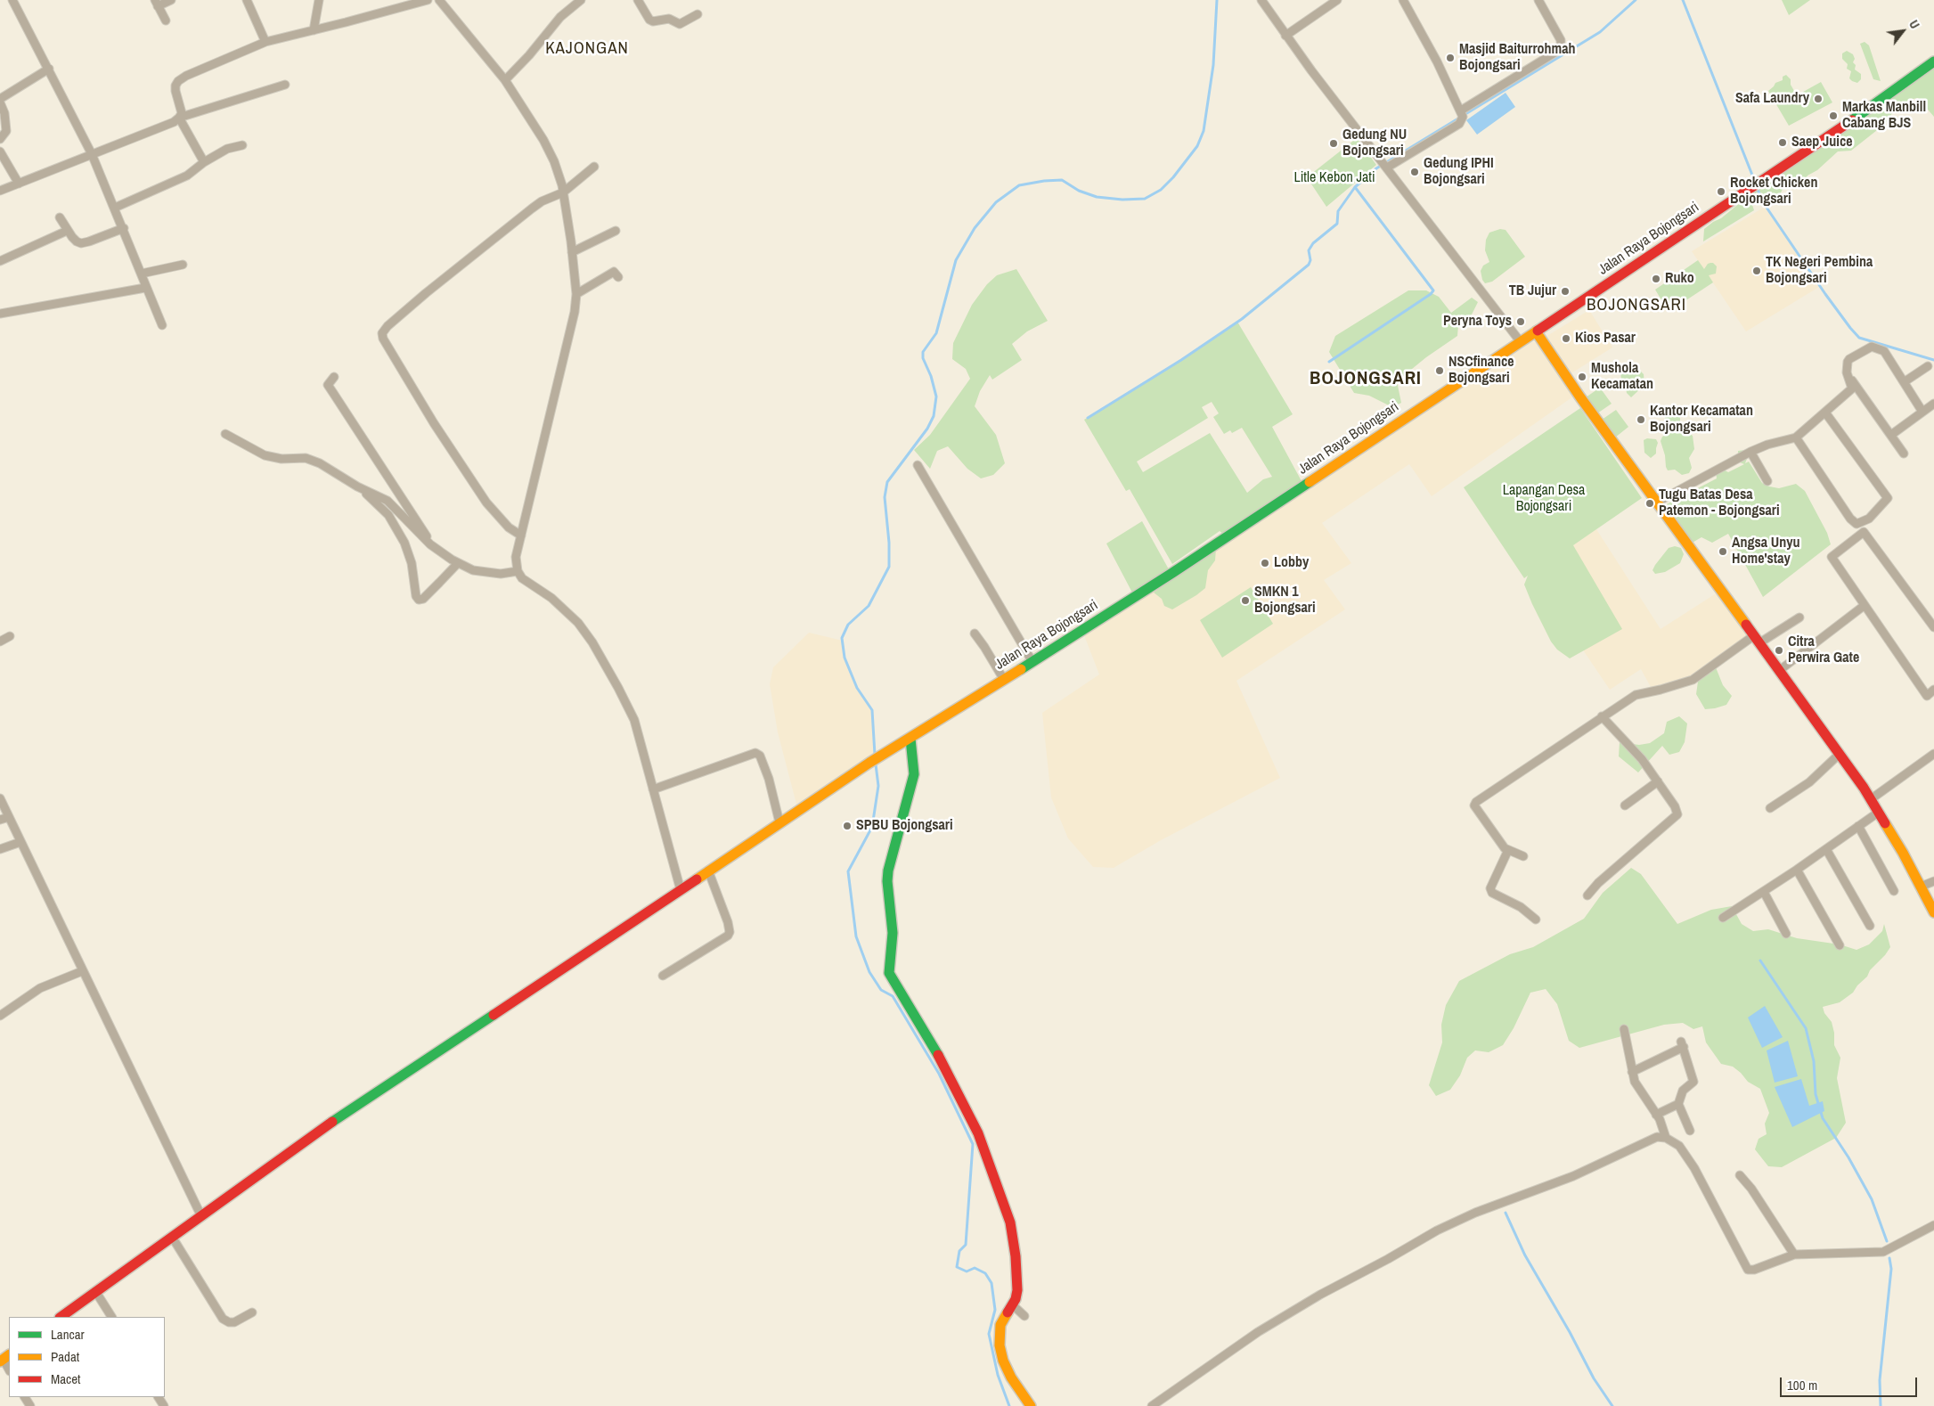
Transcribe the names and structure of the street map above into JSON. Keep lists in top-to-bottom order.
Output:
{
  "streets": {
    "main road": ["Jalan Raya Bojongsari"]
  },
  "districts": ["KAJONGAN", "BOJONGSARI", "BOJONGSARI"],
  "parks": ["Litle Kebon Jati", "Lapangan Desa Bojongsari"],
  "places": [
    "Masjid Baiturrohmah Bojongsari",
    "Safa Laundry",
    "Markas Manbill Cabang BJS",
    "Saep Juice",
    "Gedung NU Bojongsari",
    "Gedung IPHI Bojongsari",
    "Rocket Chicken Bojongsari",
    "TK Negeri Pembina Bojongsari",
    "Ruko",
    "TB Jujur",
    "Peryna Toys",
    "Kios Pasar",
    "NSCfinance Bojongsari",
    "Mushola Kecamatan",
    "Kantor Kecamatan Bojongsari",
    "Tugu Batas Desa Patemon - Bojongsari",
    "Angsa Unyu Home'stay",
    "Lobby",
    "SMKN 1 Bojongsari",
    "Citra Perwira Gate",
    "SPBU Bojongsari"
  ],
  "legend": ["Lancar", "Padat", "Macet"],
  "scale_bar": "100 m",
  "north": "top right"
}
